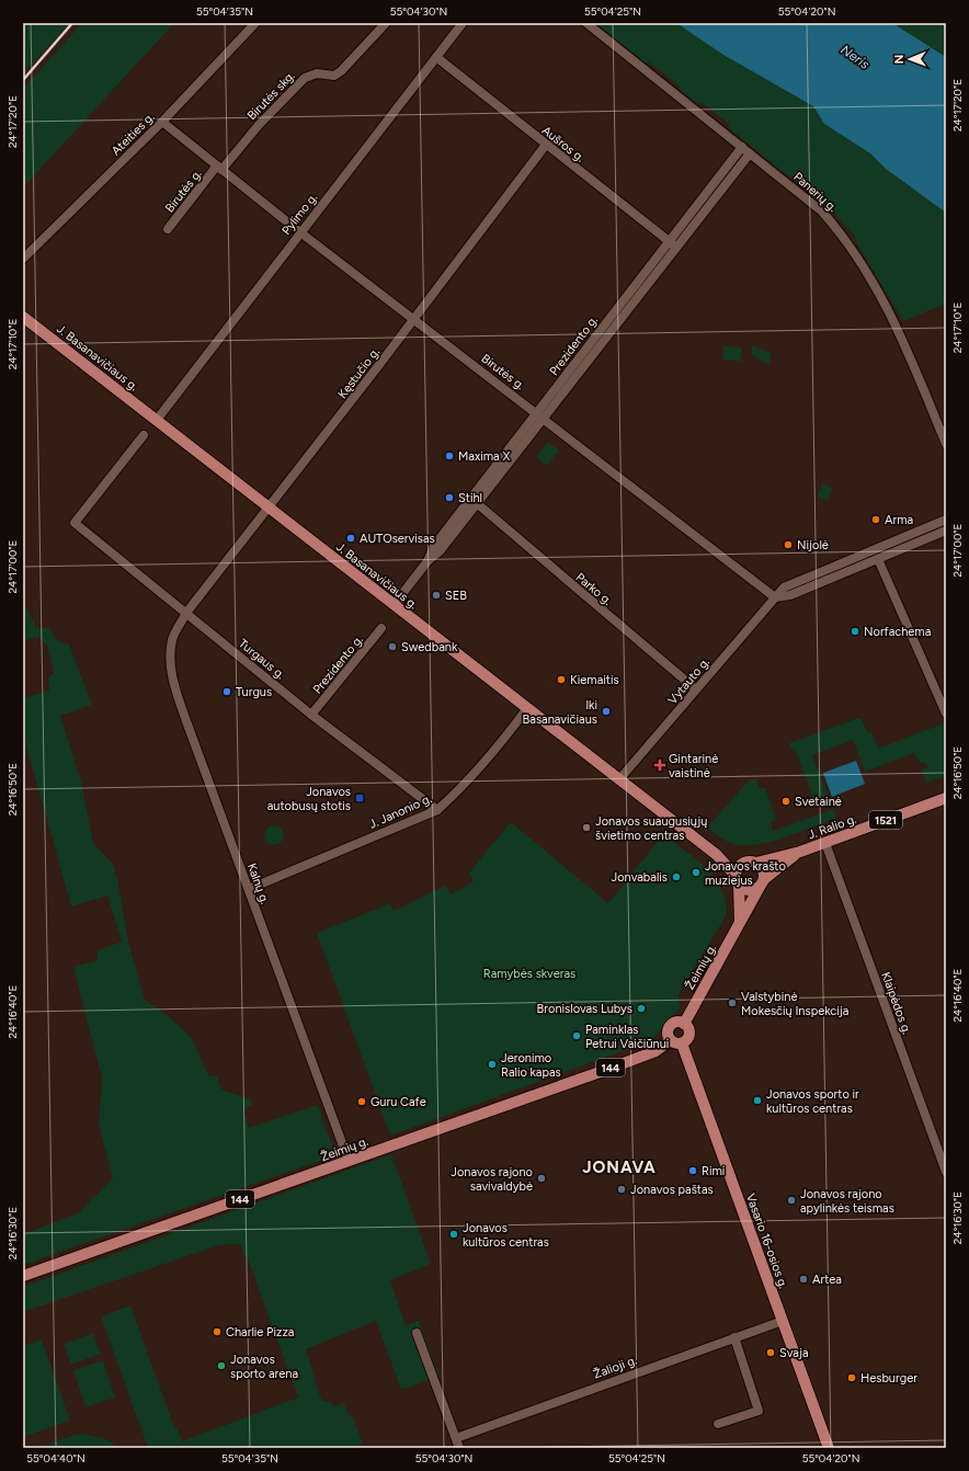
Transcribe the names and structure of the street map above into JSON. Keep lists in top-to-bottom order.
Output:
{
  "streets": {
    "main road": [
      "J. Basanavičiaus g.",
      "1521",
      "J. Ralio g.",
      "Žeimių g.",
      "144",
      "Vasario 16-osios g."
    ],
    "street": [
      "Birutės skg.",
      "Ateities g.",
      "Aušros g.",
      "Birutės g.",
      "Panerių g.",
      "Pylimo g.",
      "Prezidento g.",
      "Kęstučio g.",
      "Parko g.",
      "Turgaus g.",
      "Vytauto g.",
      "J. Janonio g.",
      "Kalnų g.",
      "Klaipėdos g.",
      "Žalioji g."
    ]
  },
  "crossings": [
    ["Birutės skg.", "Birutės g."],
    ["Ateities g.", "Birutės g."],
    ["Aušros g.", "Pylimo g."],
    ["Aušros g.", "Prezidento g."],
    ["Aušros g.", "Kęstučio g."],
    ["Birutės g.", "Pylimo g."],
    ["Birutės g.", "Prezidento g."],
    ["Birutės g.", "Kęstučio g."],
    ["Birutės g.", "Vytauto g."],
    ["Panerių g.", "Prezidento g."],
    ["Pylimo g.", "J. Basanavičiaus g."],
    ["Prezidento g.", "J. Basanavičiaus g."],
    ["Prezidento g.", "Parko g."],
    ["Prezidento g.", "Turgaus g."],
    ["J. Basanavičiaus g.", "Kęstučio g."],
    ["J. Basanavičiaus g.", "Vytauto g."],
    ["J. Basanavičiaus g.", "J. Janonio g."],
    ["J. Basanavičiaus g.", "J. Ralio g."],
    ["J. Basanavičiaus g.", "Žeimių g."],
    ["Kęstučio g.", "Turgaus g."],
    ["Kęstučio g.", "Kalnų g."],
    ["Parko g.", "Vytauto g."],
    ["Turgaus g.", "J. Janonio g."],
    ["Turgaus g.", "Kalnų g."],
    ["J. Janonio g.", "Kalnų g."],
    ["J. Ralio g.", "Žeimių g."],
    ["J. Ralio g.", "Klaipėdos g."],
    ["Kalnų g.", "Žeimių g."],
    ["Žeimių g.", "Vasario 16-osios g."],
    ["Vasario 16-osios g.", "Žalioji g."]
  ],
  "districts": ["JONAVA"],
  "water": ["Neris"],
  "parks": ["Ramybės skveras"],
  "places": {
    "other": [
      "Maxima X",
      "Stihl",
      "Arma",
      "AUTOservisas",
      "Nijolė",
      "SEB",
      "Norfachema",
      "Swedbank",
      "Kiemaitis",
      "Turgus",
      "Iki Basanavičiaus",
      "Svetainė",
      "Jonavos suaugusiųjų švietimo centras",
      "Jonavos krašto muziejus",
      "Jonvabalis",
      "Valstybinė Mokesčių Inspekcija",
      "Bronislovas Lubys",
      "Paminklas Petrui Vaičiūnui",
      "Jeronimo Ralio kapas",
      "Jonavos sporto ir kultūros centras",
      "Guru Cafe",
      "Rimi",
      "Jonavos rajono savivaldybė",
      "Jonavos paštas",
      "Jonavos rajono apylinkės teismas",
      "Jonavos kultūros centras",
      "Artea",
      "Charlie Pizza",
      "Svaja",
      "Jonavos sporto arena",
      "Hesburger"
    ],
    "health": ["Gintarinė vaistinė"],
    "transit": ["Jonavos autobusų stotis"]
  },
  "north": "left",
  "coordinates": [
    "55°04'35\"N",
    "55°04'30\"N",
    "55°04'25\"N",
    "55°04'20\"N",
    "24°17'20\"E",
    "24°17'10\"E",
    "24°17'00\"E",
    "24°16'50\"E",
    "24°16'40\"E",
    "24°16'30\"E",
    "55°04'40\"N"
  ]
}
